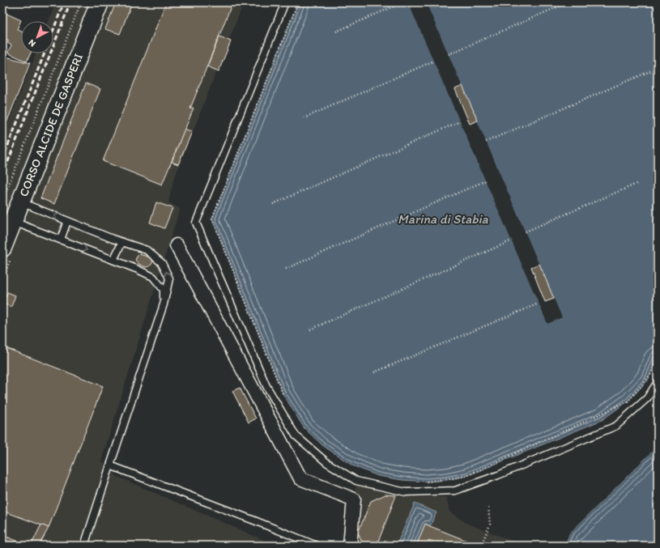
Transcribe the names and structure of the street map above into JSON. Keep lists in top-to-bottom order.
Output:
{
  "streets": {
    "street": ["CORSO ALCIDE DE GASPERI"]
  },
  "water": ["Marina di Stabia"],
  "north": "bottom left"
}
